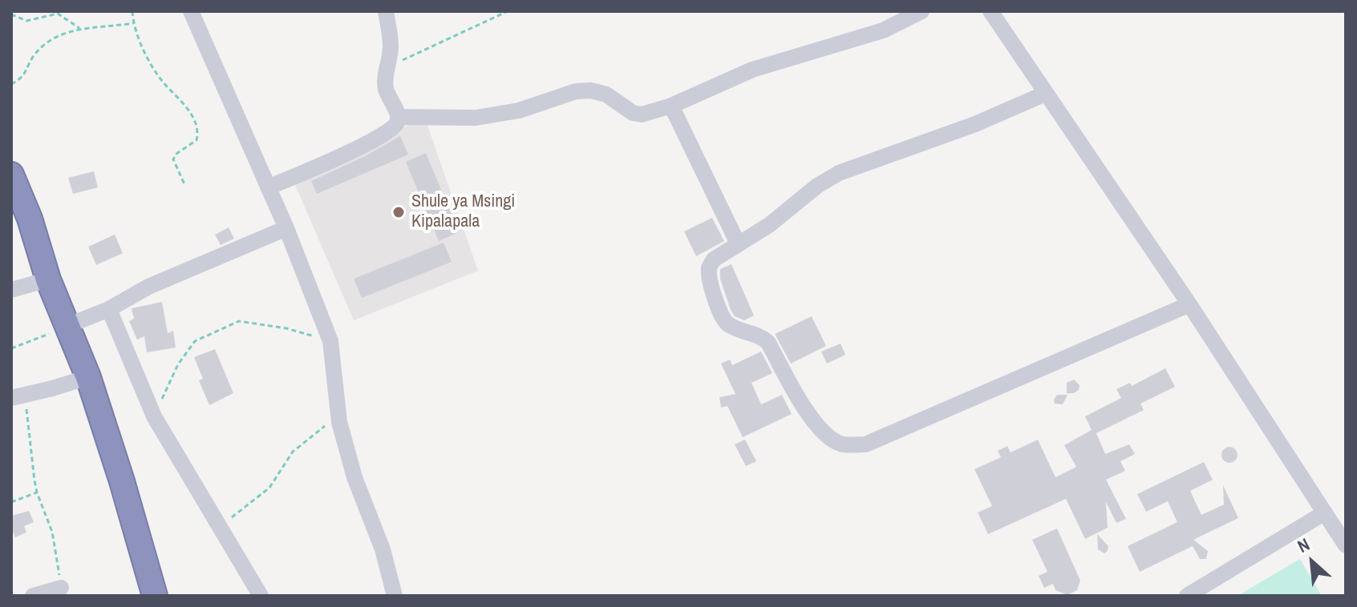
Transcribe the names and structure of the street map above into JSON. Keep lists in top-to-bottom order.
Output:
{
  "places": ["Shule ya Msingi Kipalapala"],
  "north": "top left"
}
